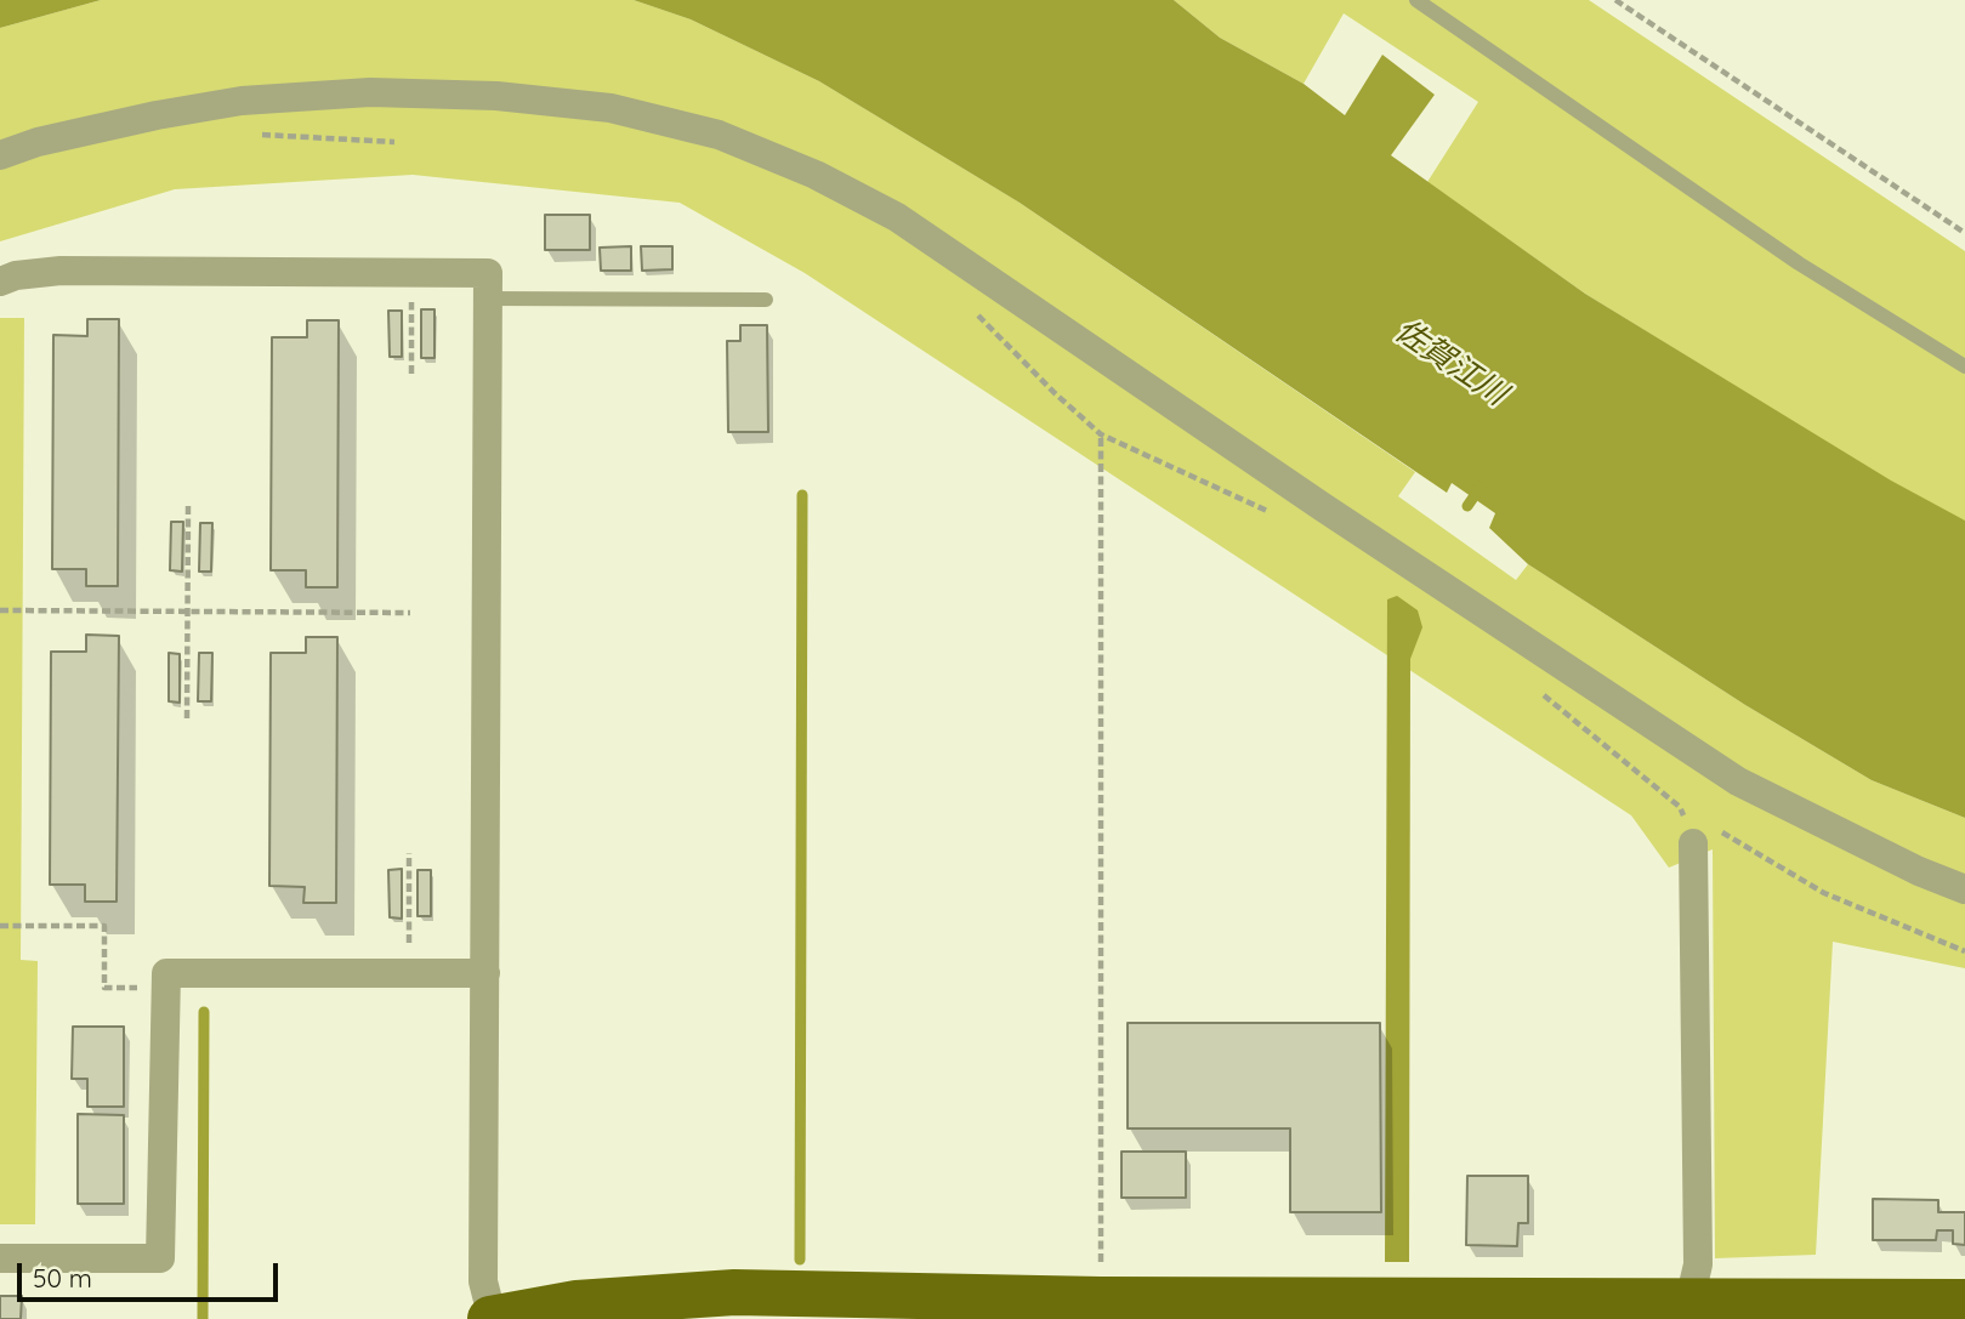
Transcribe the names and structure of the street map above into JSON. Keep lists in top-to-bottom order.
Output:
{
  "water": ["佐賀江川"],
  "scale_bar": "50 m"
}
